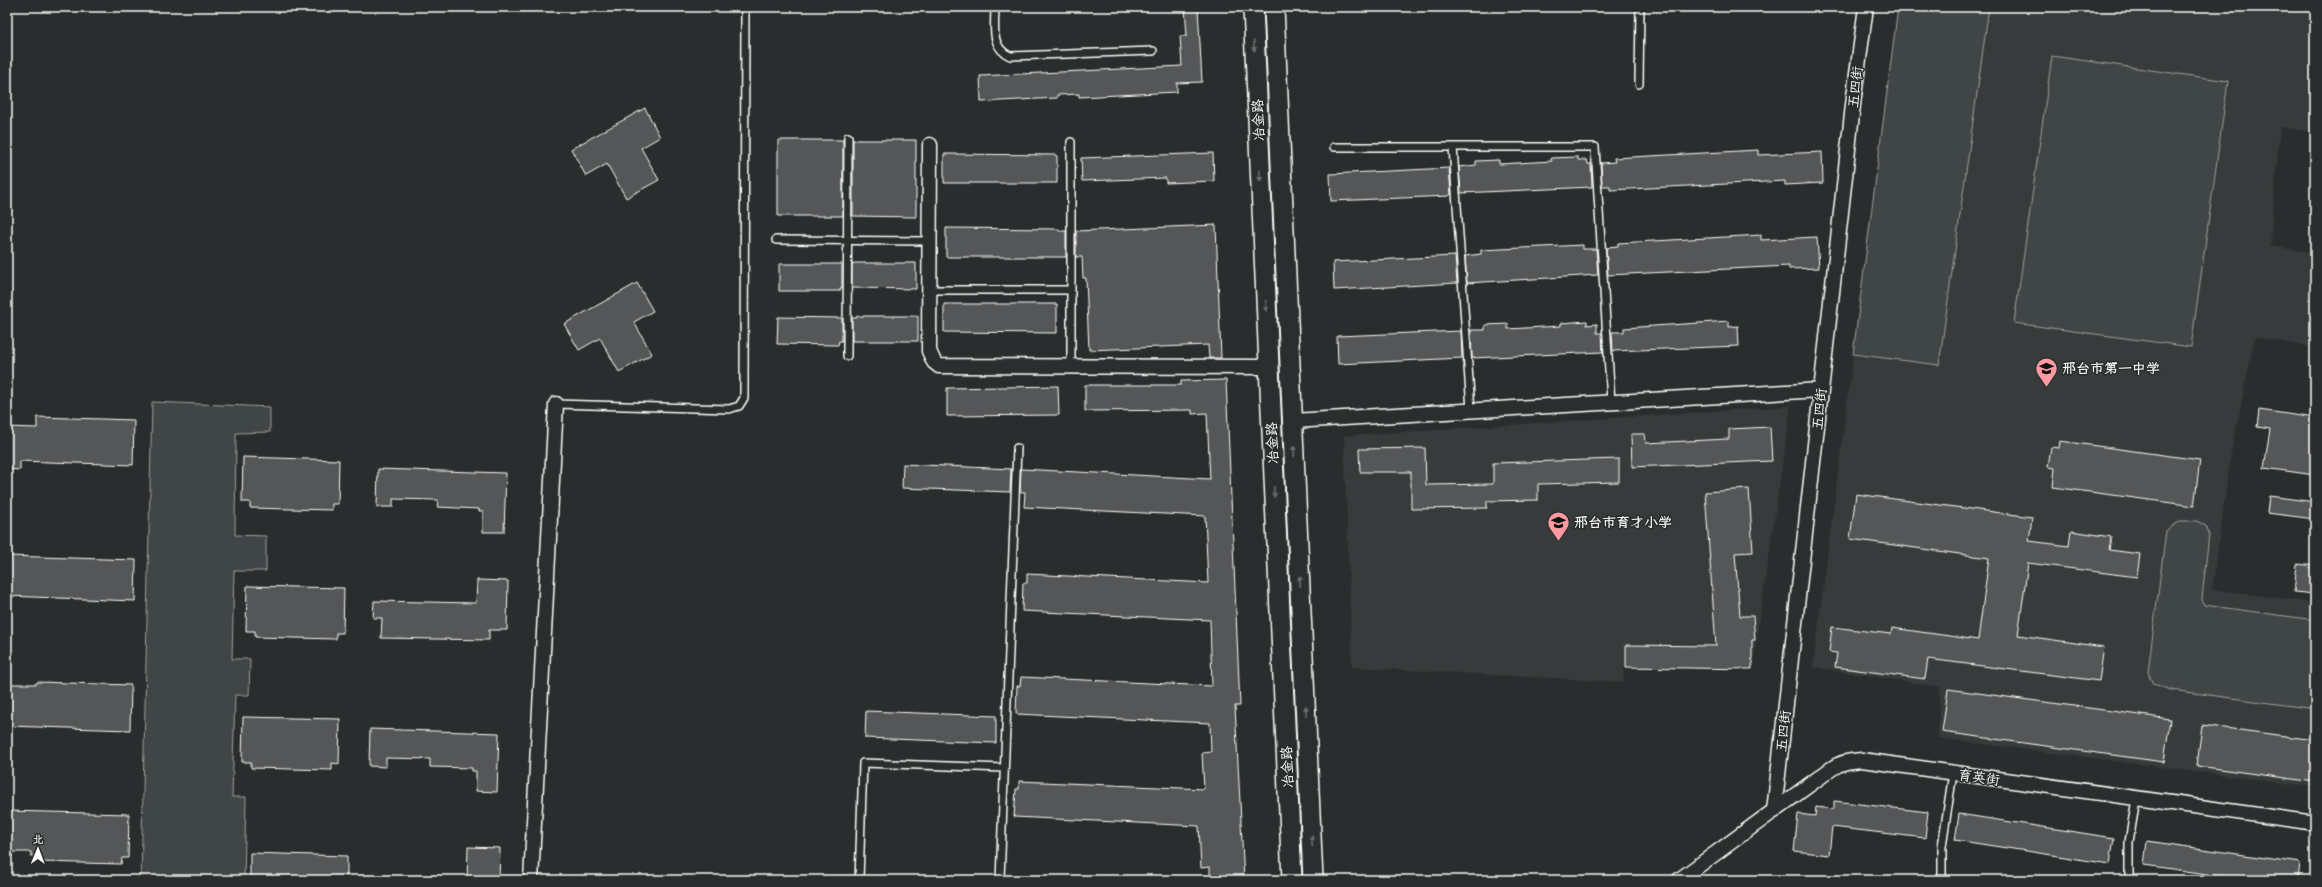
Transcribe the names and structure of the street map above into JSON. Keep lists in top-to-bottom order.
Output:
{
  "streets": {
    "street": ["五四街", "冶金路", "育英街"]
  },
  "crossings": [
    ["五四街", "育英街"]
  ],
  "places": {
    "school or university": ["邢台市第一中学", "邢台市育才小学"]
  },
  "north": "top"
}
